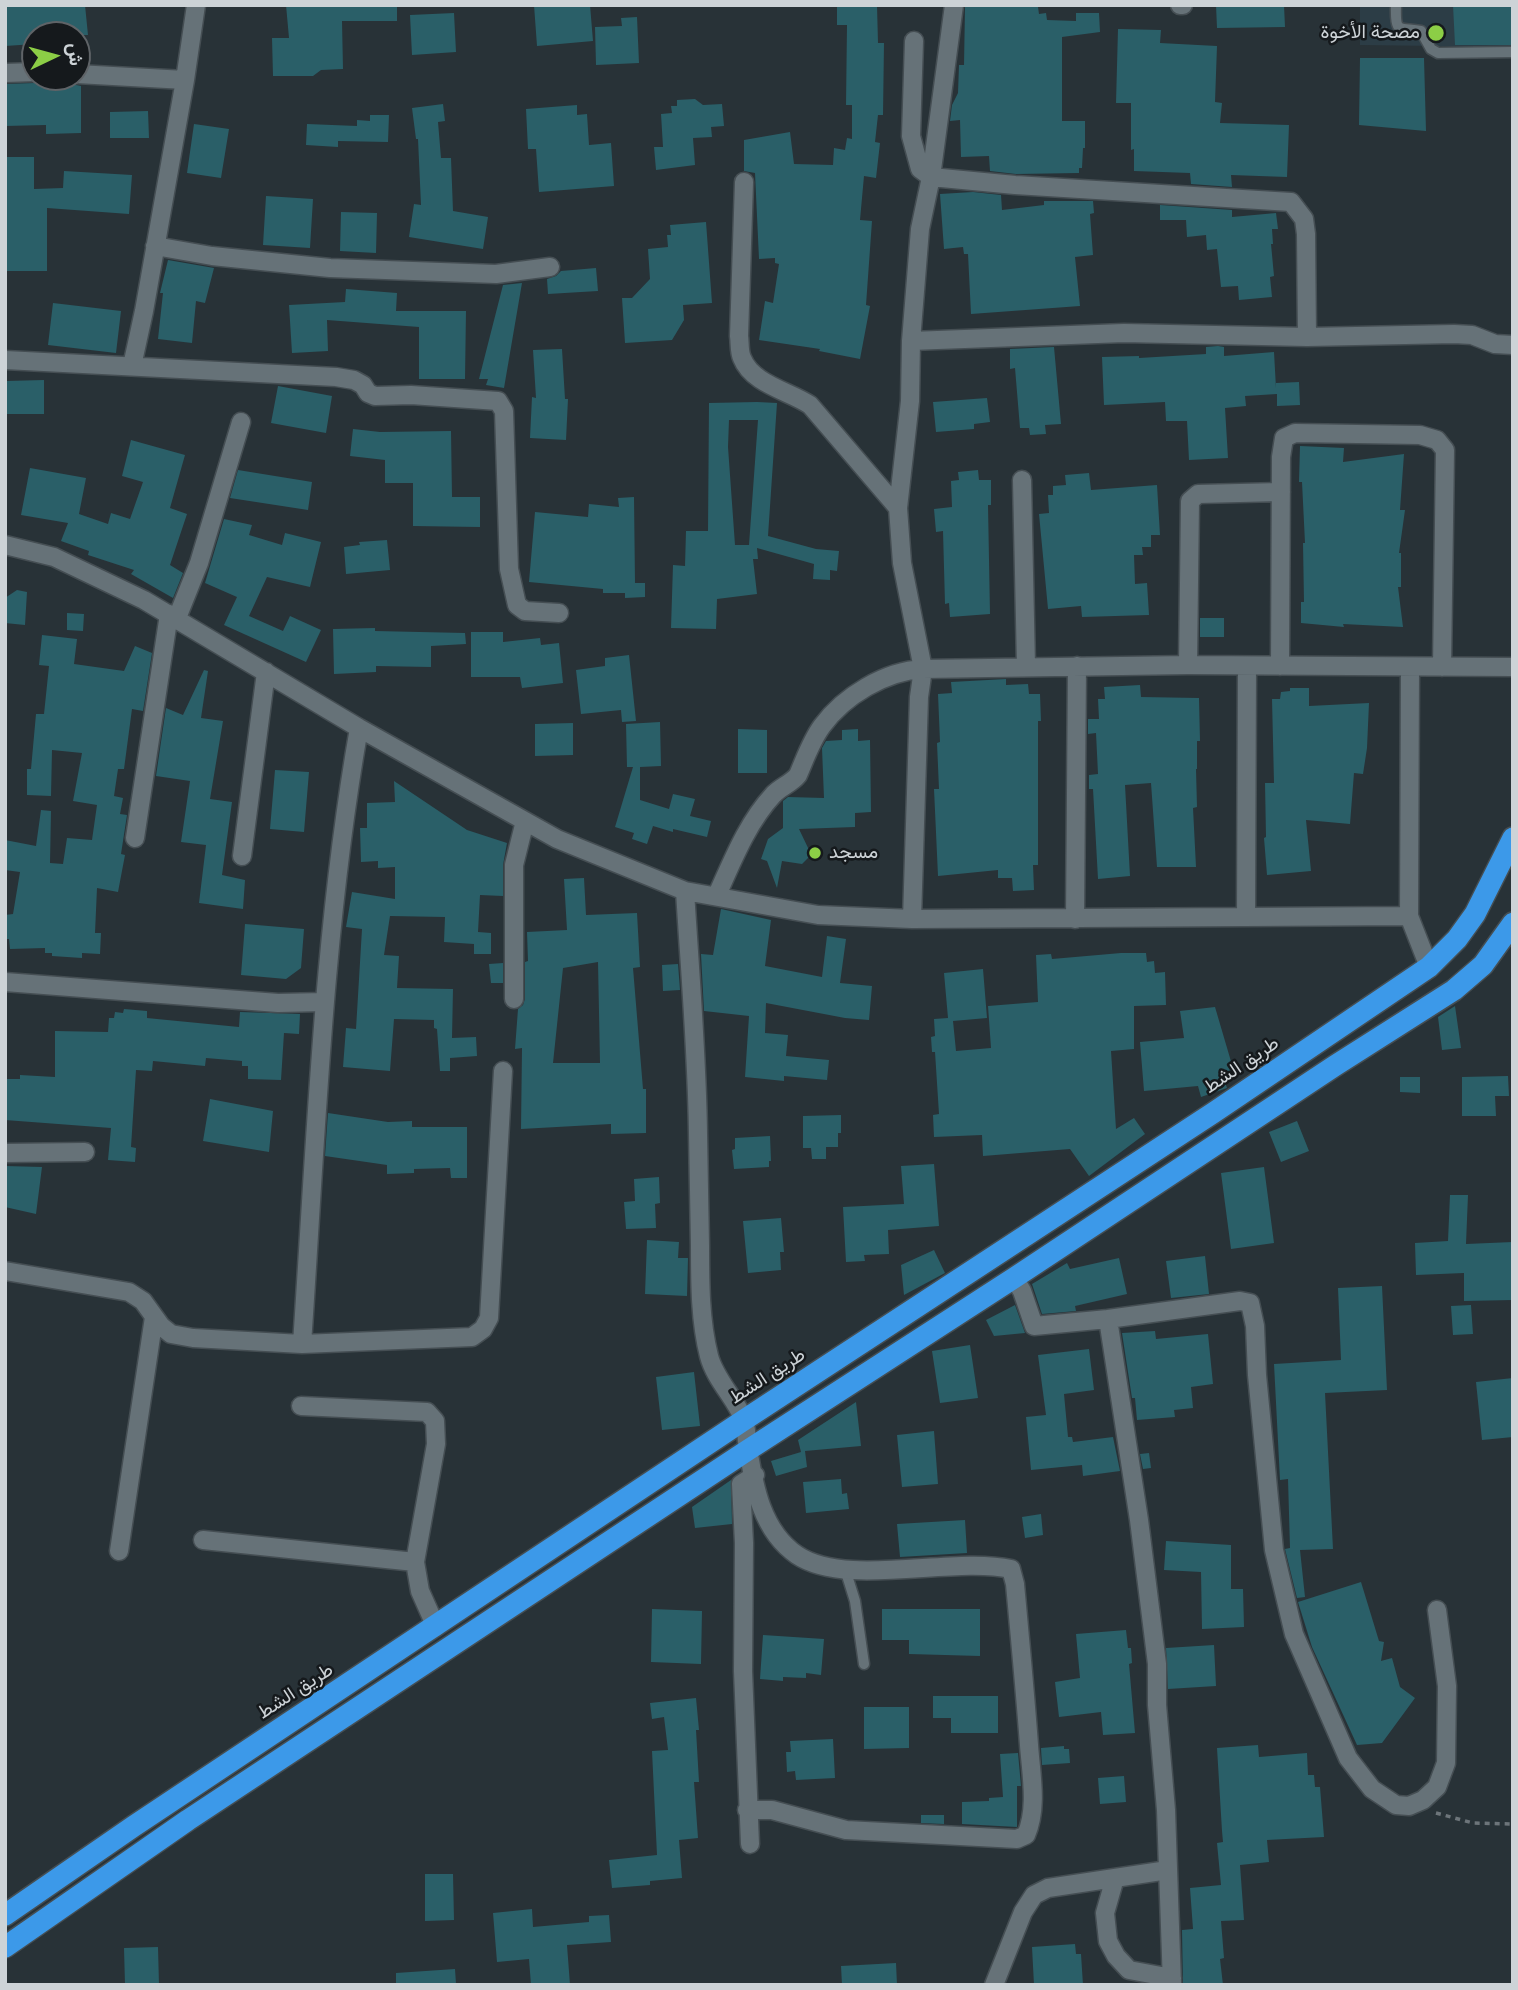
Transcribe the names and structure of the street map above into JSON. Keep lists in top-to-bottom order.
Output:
{
  "streets": {
    "highway": ["طريق الشط"]
  },
  "places": ["مصحة الأخوة", "مسجد"],
  "north": "right"
}
